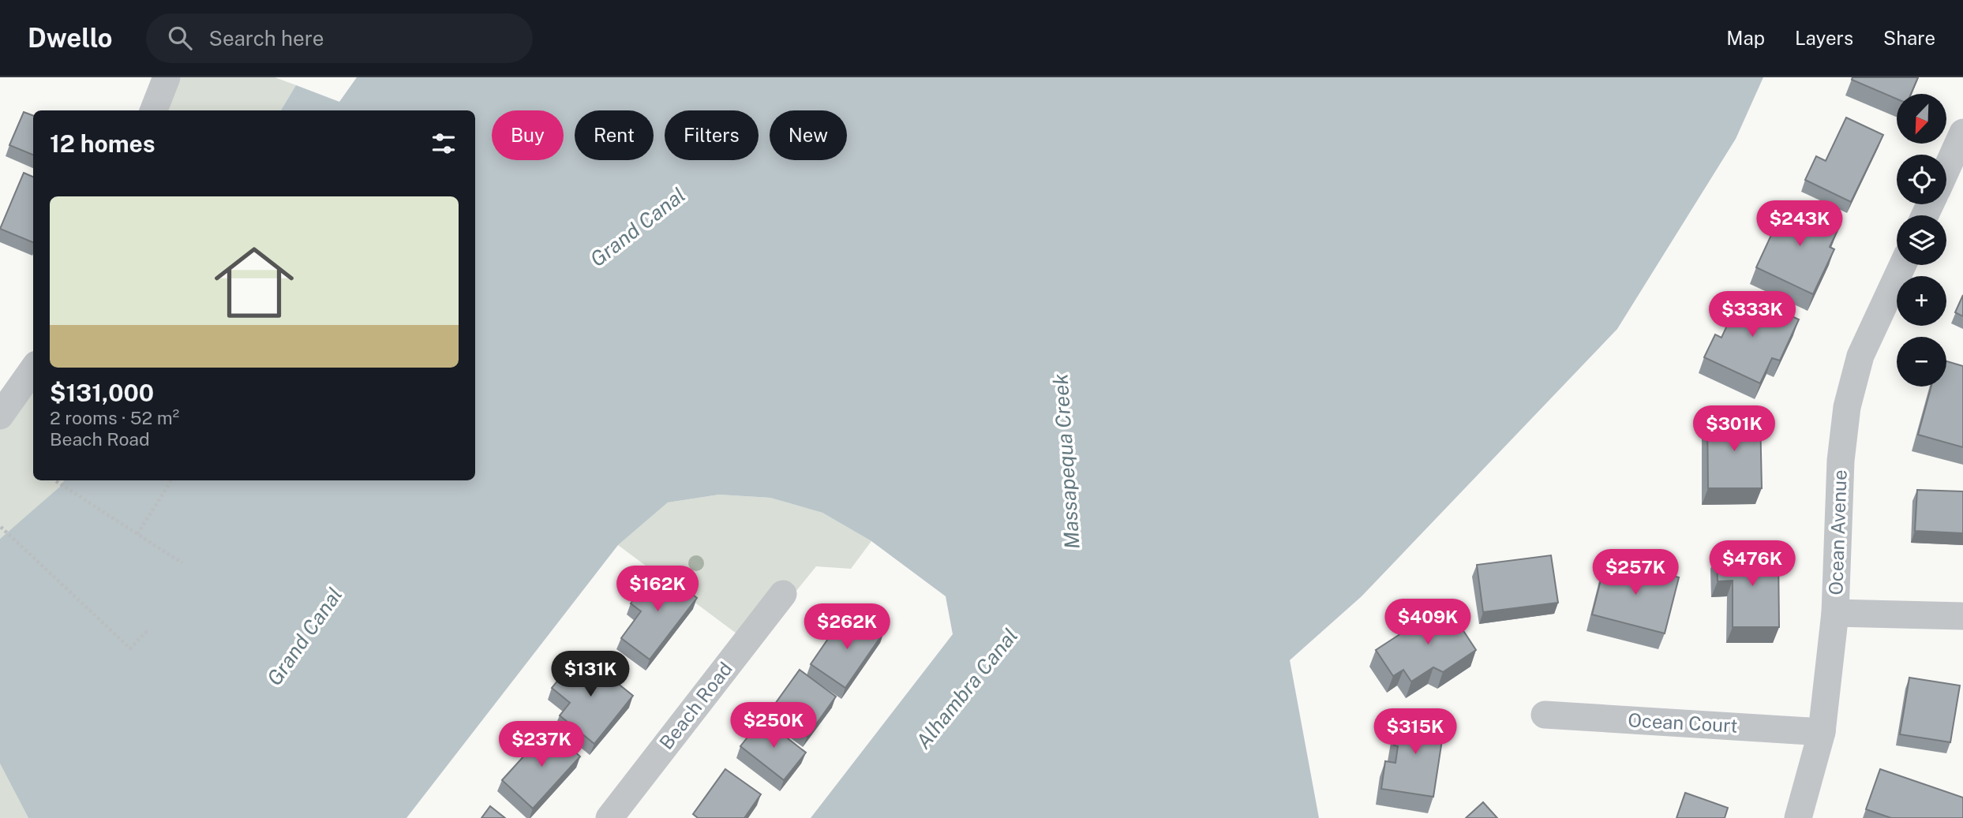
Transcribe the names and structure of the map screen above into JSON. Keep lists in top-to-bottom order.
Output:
{
  "streets": {
    "street": ["Ocean Avenue", "Beach Road", "Ocean Court"]
  },
  "crossings": [
    ["Ocean Avenue", "Ocean Court"]
  ],
  "water": ["Grand Canal", "Massapequa Creek", "Alhambra Canal"],
  "north": "bottom left",
  "page": {
    "header": "Dwello",
    "search": "Search here",
    "nav": ["Map", "Layers", "Share"],
    "map_buttons": ["+", "−"],
    "chip": [
      "Buy",
      "Rent",
      "Filters",
      "New"
    ],
    "heading": "12 homes",
    "list": [
      {
        "name": "$131,000",
        "note": "2 rooms · 52 m² · Beach Road"
      }
    ],
    "price": [
      "$243K",
      "$333K",
      "$301K",
      "$476K",
      "$257K",
      "$162K",
      "$409K",
      "$262K",
      "$131K",
      "$250K",
      "$315K",
      "$237K"
    ]
  }
}
